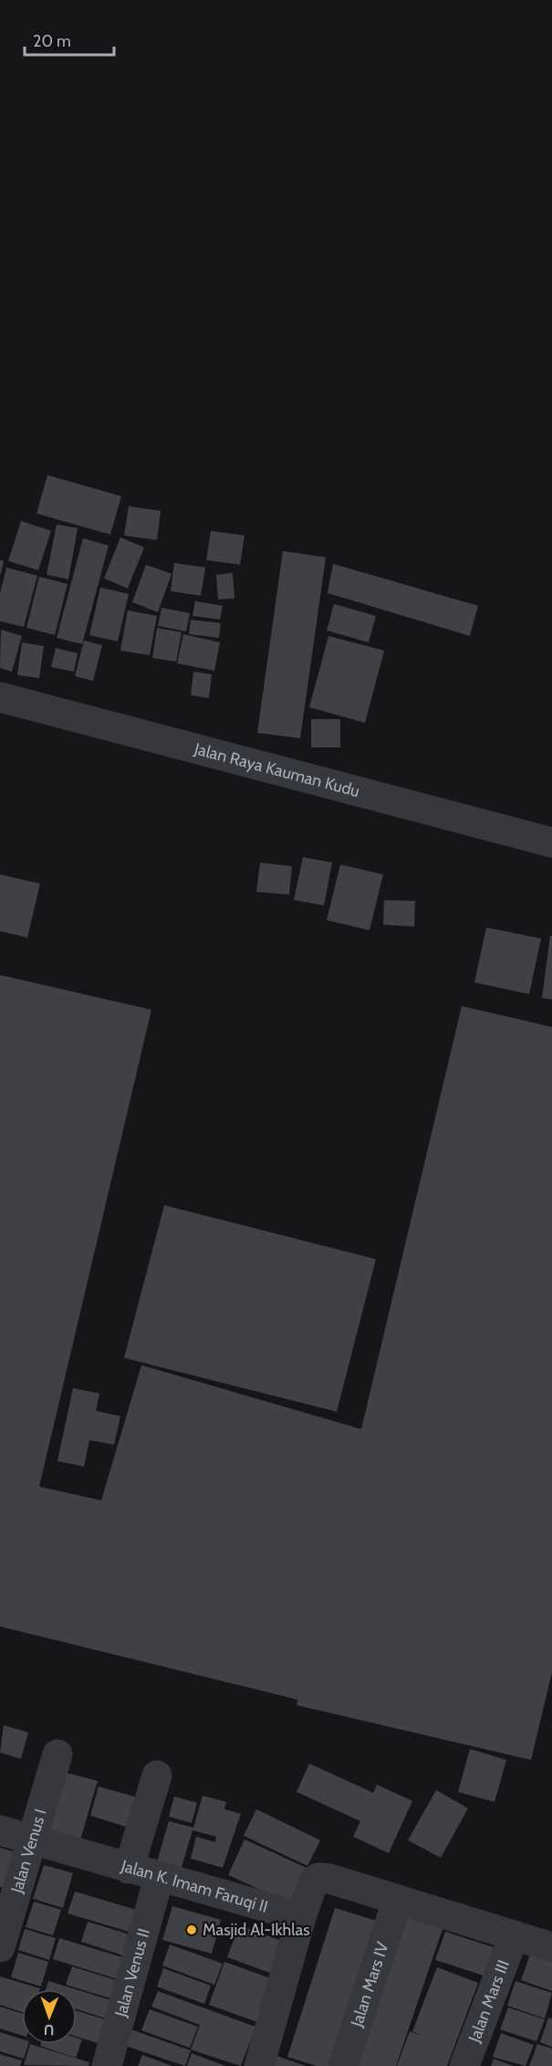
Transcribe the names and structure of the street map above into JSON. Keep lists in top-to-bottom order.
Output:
{
  "streets": {
    "street": [
      "Jalan Raya Kauman Kudu",
      "Jalan Venus I",
      "Jalan K. Imam Faruqi II",
      "Jalan Venus II",
      "Jalan Mars IV",
      "Jalan Mars III"
    ]
  },
  "crossings": [
    ["Jalan Venus I", "Jalan K. Imam Faruqi II"],
    ["Jalan K. Imam Faruqi II", "Jalan Venus II"]
  ],
  "places": ["Masjid Al-Ikhlas"],
  "scale_bar": "20 m",
  "north": "bottom"
}
